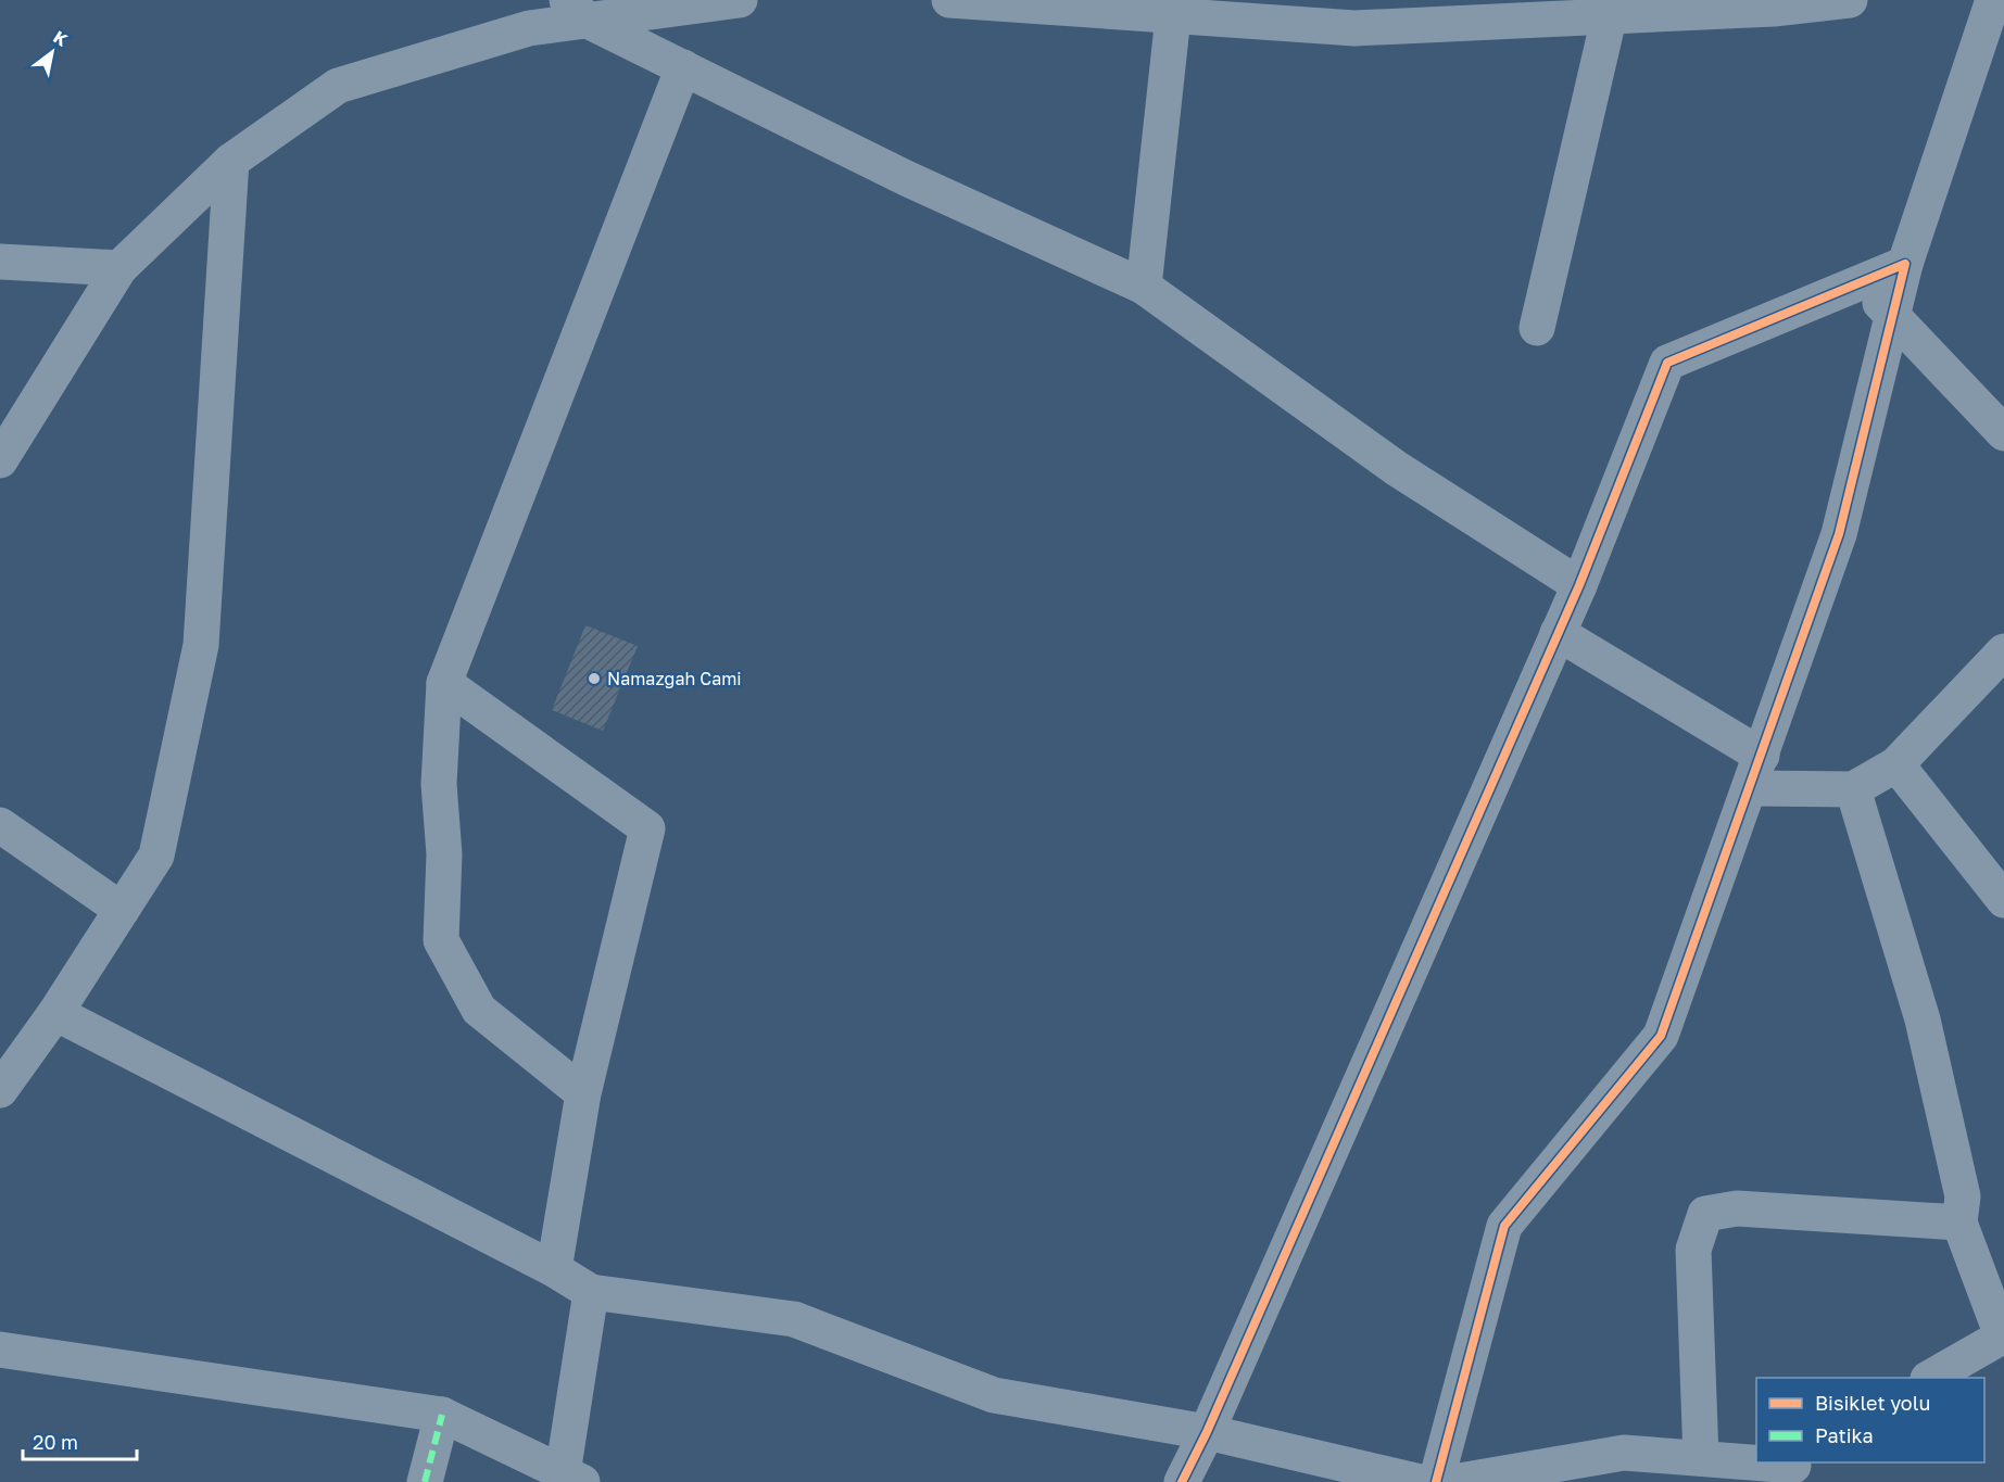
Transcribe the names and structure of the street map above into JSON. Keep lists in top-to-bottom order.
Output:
{
  "places": ["Namazgah Cami"],
  "legend": ["Bisiklet yolu", "Patika"],
  "scale_bar": "20 m",
  "north": "top right"
}
